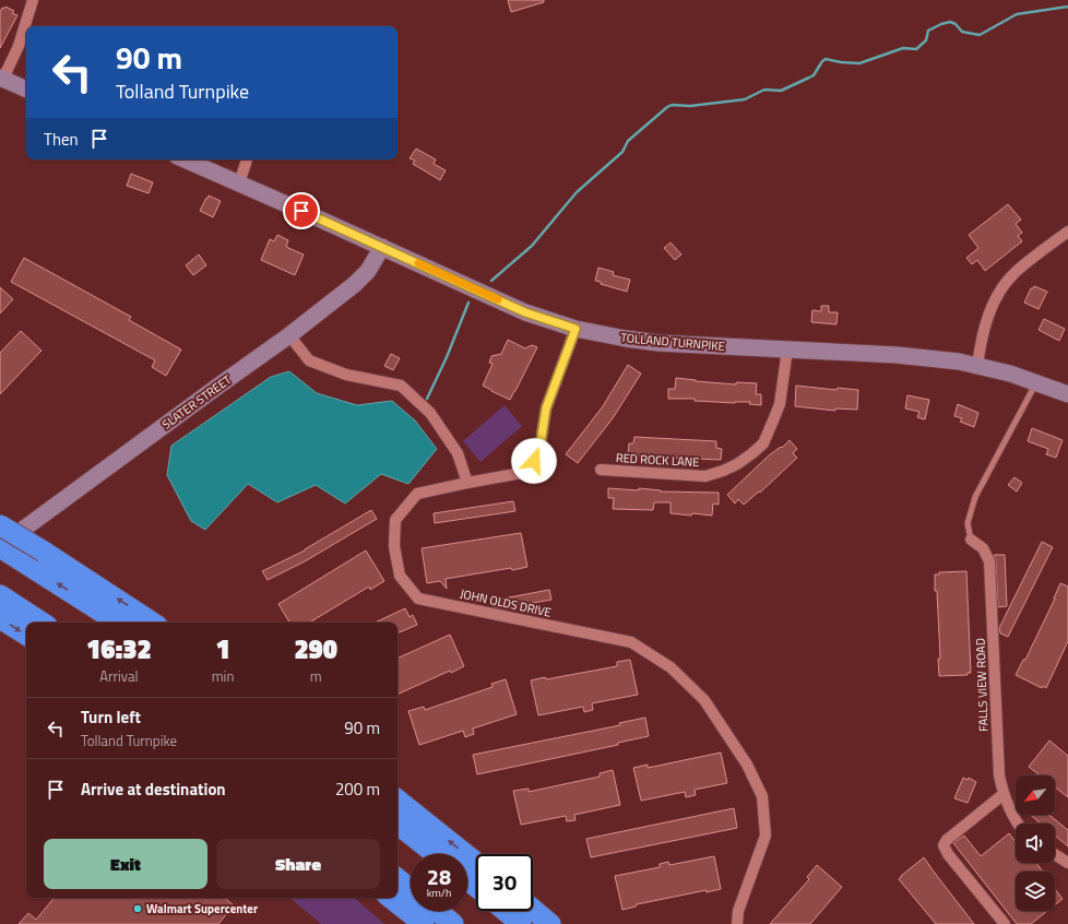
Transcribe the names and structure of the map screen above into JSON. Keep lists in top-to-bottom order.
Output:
{
  "streets": {
    "street": [
      "TOLLAND TURNPIKE",
      "SLATER STREET",
      "RED ROCK LANE",
      "JOHN OLDS DRIVE",
      "FALLS VIEW ROAD"
    ]
  },
  "crossings": [
    ["TOLLAND TURNPIKE", "SLATER STREET"],
    ["TOLLAND TURNPIKE", "RED ROCK LANE"],
    ["TOLLAND TURNPIKE", "JOHN OLDS DRIVE"]
  ],
  "places": ["Walmart Supercenter"],
  "north": "bottom left",
  "page": {
    "turn": ["90 m", "Tolland Turnpike"],
    "then": "Then",
    "eta": [
      "16:32",
      "Arrival",
      "1",
      "min",
      "290",
      "m"
    ],
    "list": [
      {
        "name": "Turn left",
        "note": "Tolland Turnpike",
        "value": "90 m"
      },
      {
        "name": "Arrive at destination",
        "value": "200 m"
      }
    ],
    "buttons": ["Exit", "Share"],
    "speed": "28 km/h",
    "limit": "30"
  }
}
